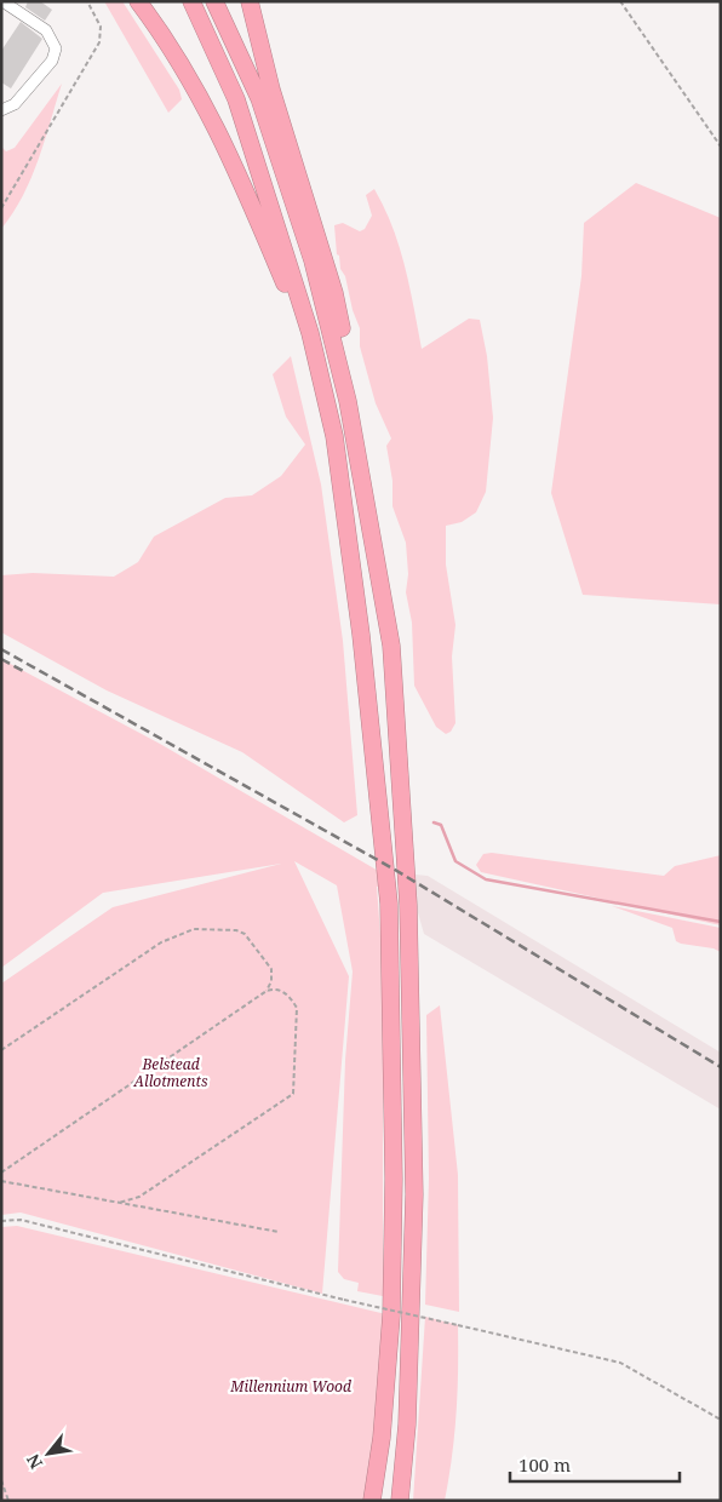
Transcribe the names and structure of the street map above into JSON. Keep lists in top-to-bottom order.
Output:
{
  "parks": ["Belstead Allotments", "Millennium Wood"],
  "scale_bar": "100 m",
  "north": "bottom left"
}
